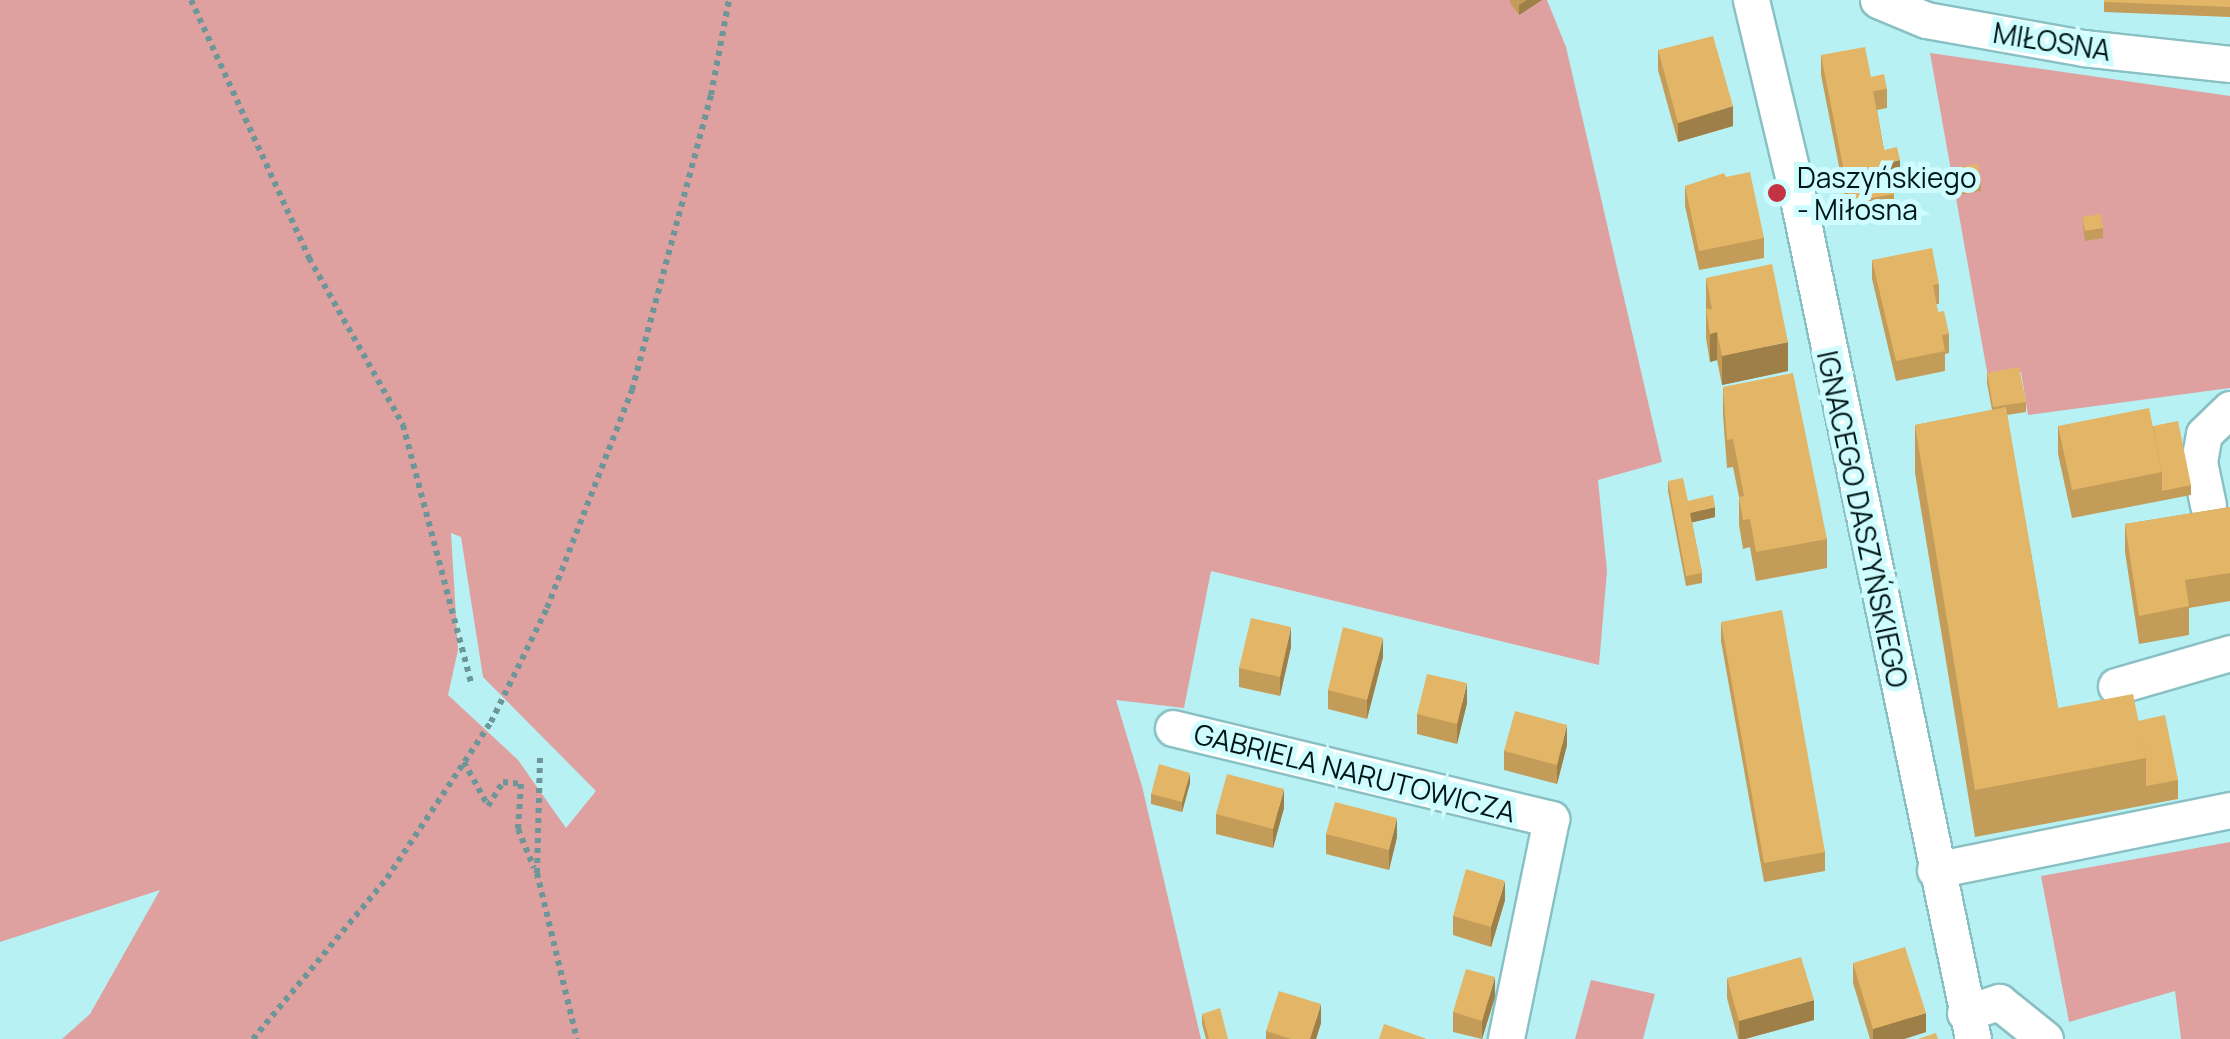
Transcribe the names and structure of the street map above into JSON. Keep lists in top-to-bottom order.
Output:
{
  "streets": {
    "street": ["MIŁOSNA", "IGNACEGO DASZYŃSKIEGO", "GABRIELA NARUTOWICZA"]
  },
  "places": ["Daszyńskiego - Miłosna"]
}
